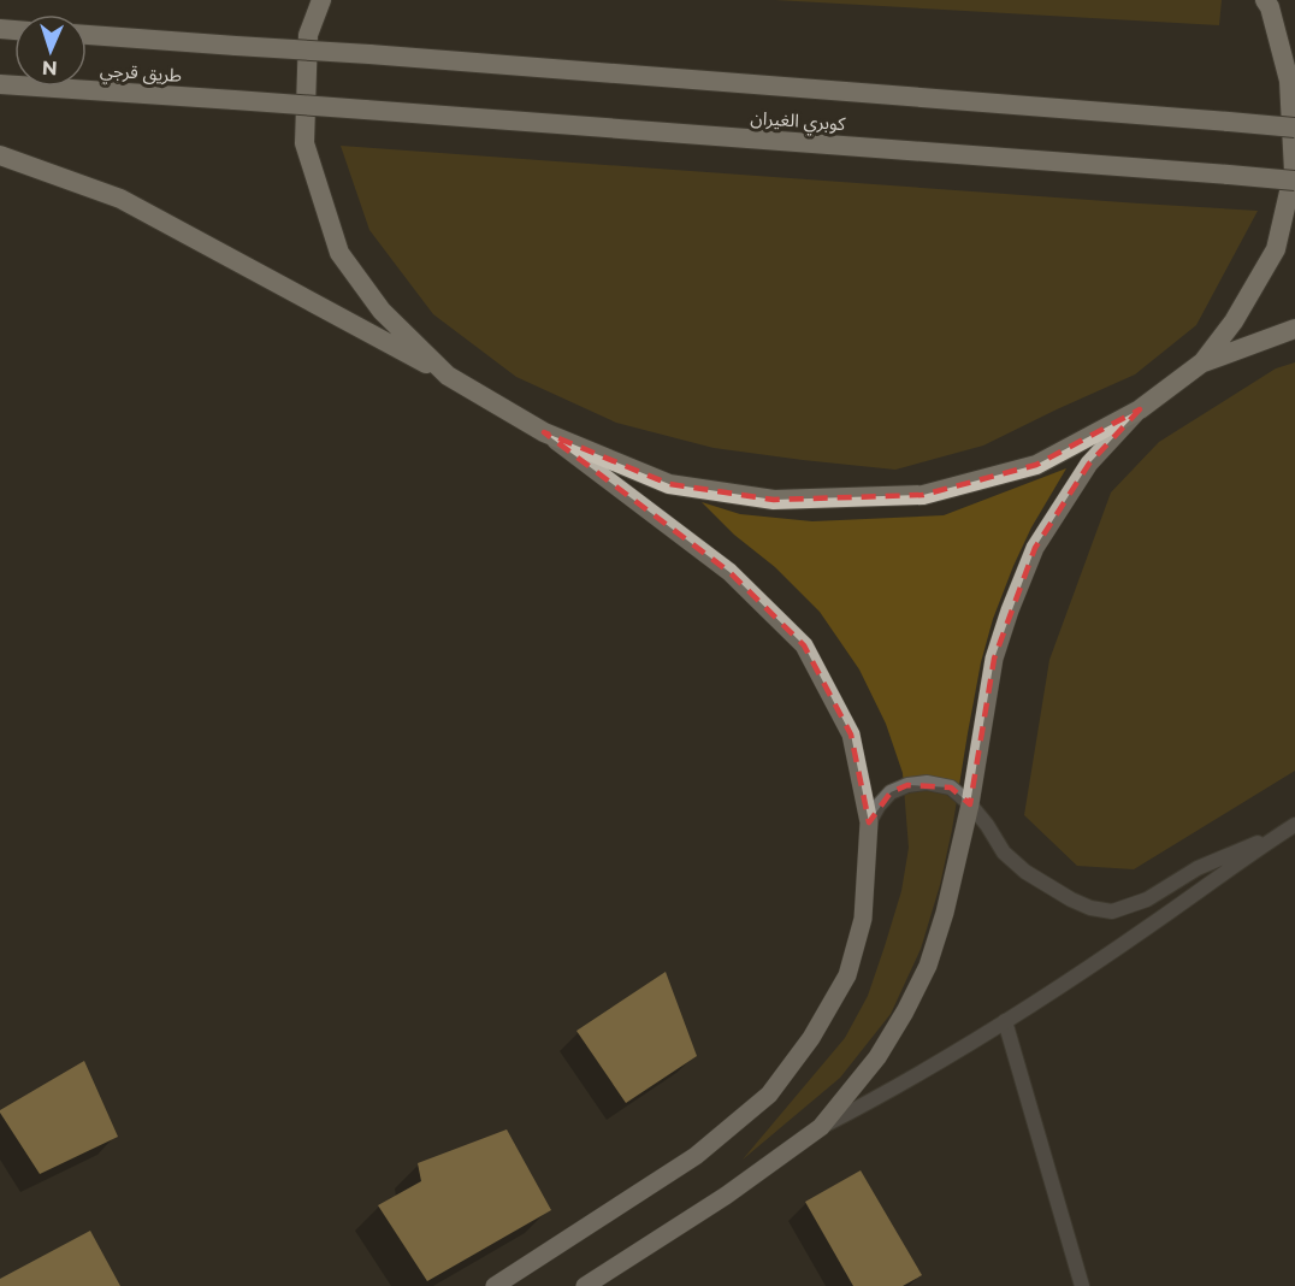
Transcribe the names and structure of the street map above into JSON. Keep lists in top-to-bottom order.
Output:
{
  "streets": {
    "highway": ["طريق قرجي", "كوبري الغيران"]
  },
  "crossings": [
    ["طريق قرجي", "كوبري الغيران"]
  ],
  "north": "bottom"
}
